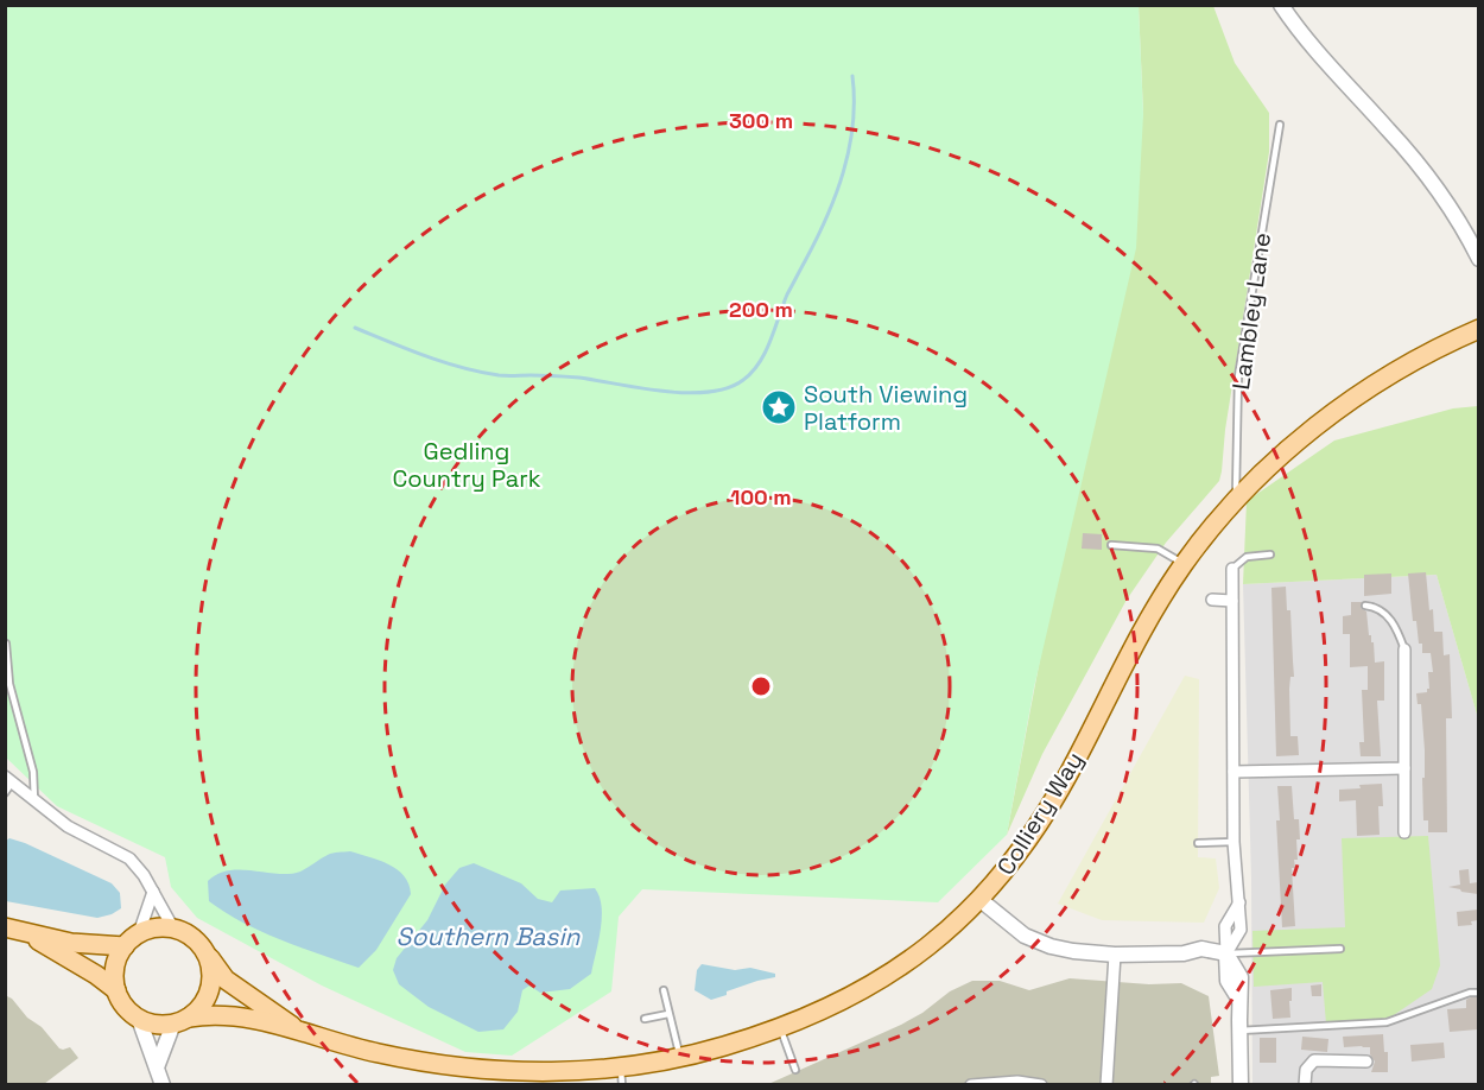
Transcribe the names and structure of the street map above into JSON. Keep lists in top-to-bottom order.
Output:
{
  "streets": {
    "main road": ["Colliery Way"],
    "lane": ["Lambley Lane"]
  },
  "crossings": [
    ["Lambley Lane", "Colliery Way"]
  ],
  "water": ["Southern Basin"],
  "parks": ["Gedling Country Park"],
  "places": {
    "place": ["South Viewing Platform"]
  },
  "rings": ["300 m", "200 m", "100 m"]
}
